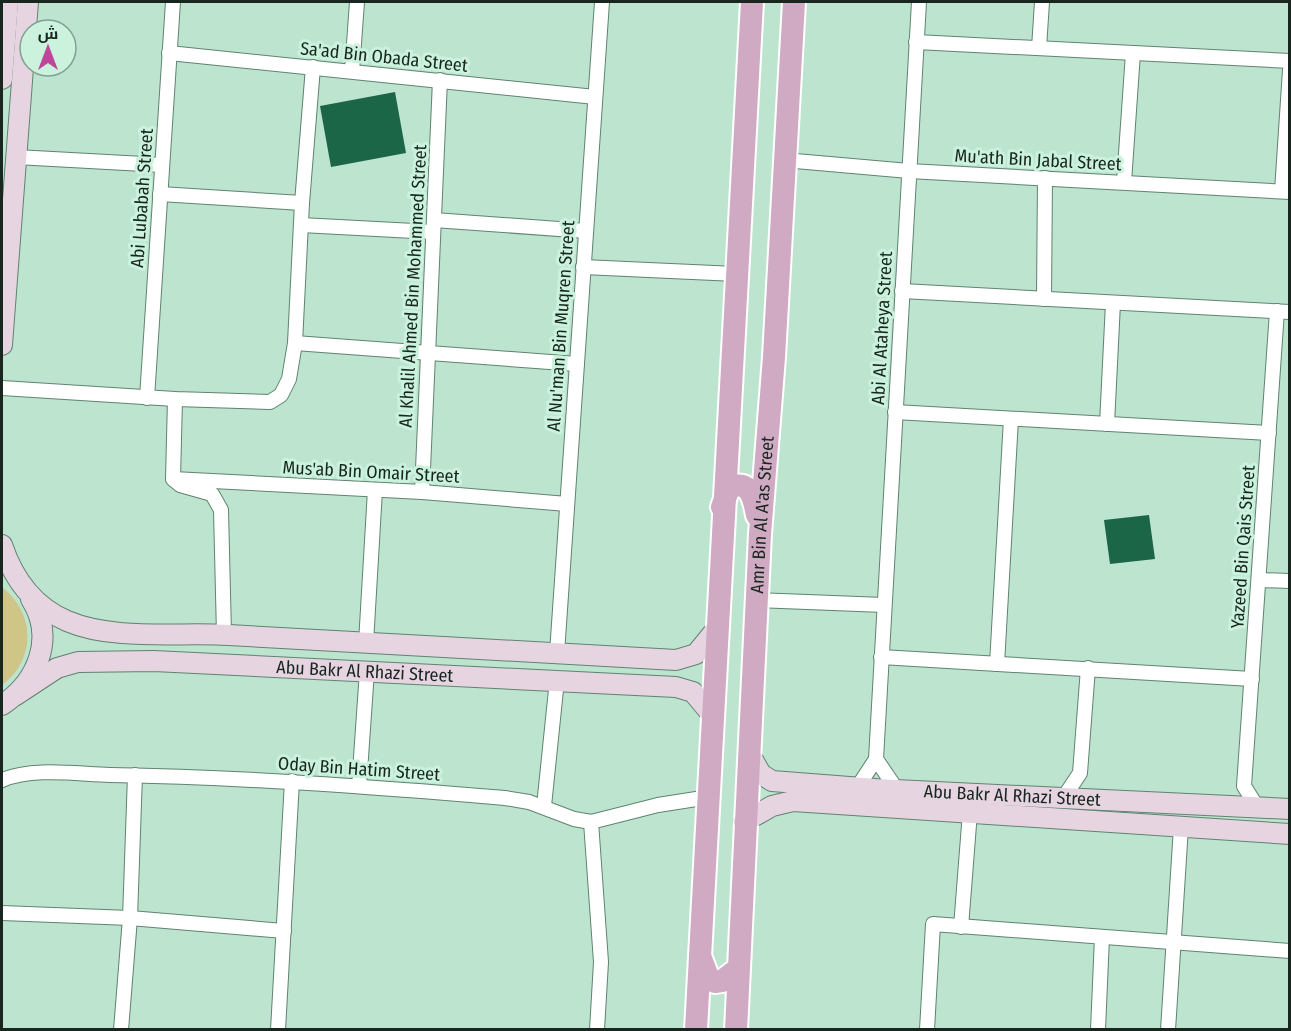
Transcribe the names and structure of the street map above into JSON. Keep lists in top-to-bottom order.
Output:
{
  "streets": {
    "main road": ["Amr Bin Al A'as Street"],
    "street": [
      "Sa'ad Bin Obada Street",
      "Mu'ath Bin Jabal Street",
      "Abi Lubabah Street",
      "Al Khalil Ahmed Bin Mohammed Street",
      "Al Nu'man Bin Muqren Street",
      "Abi Al Ataheya Street",
      "Mus'ab Bin Omair Street",
      "Yazeed Bin Qais Street",
      "Abu Bakr Al Rhazi Street",
      "Oday Bin Hatim Street"
    ]
  },
  "crossings": [
    ["Sa'ad Bin Obada Street", "Abi Lubabah Street"],
    ["Sa'ad Bin Obada Street", "Al Khalil Ahmed Bin Mohammed Street"],
    ["Sa'ad Bin Obada Street", "Al Nu'man Bin Muqren Street"],
    ["Mu'ath Bin Jabal Street", "Abi Al Ataheya Street"],
    ["Mu'ath Bin Jabal Street", "Amr Bin Al A'as Street"],
    ["Al Khalil Ahmed Bin Mohammed Street", "Mus'ab Bin Omair Street"],
    ["Al Nu'man Bin Muqren Street", "Mus'ab Bin Omair Street"],
    ["Al Nu'man Bin Muqren Street", "Abu Bakr Al Rhazi Street"],
    ["Amr Bin Al A'as Street", "Abu Bakr Al Rhazi Street"]
  ],
  "north": "top"
}
